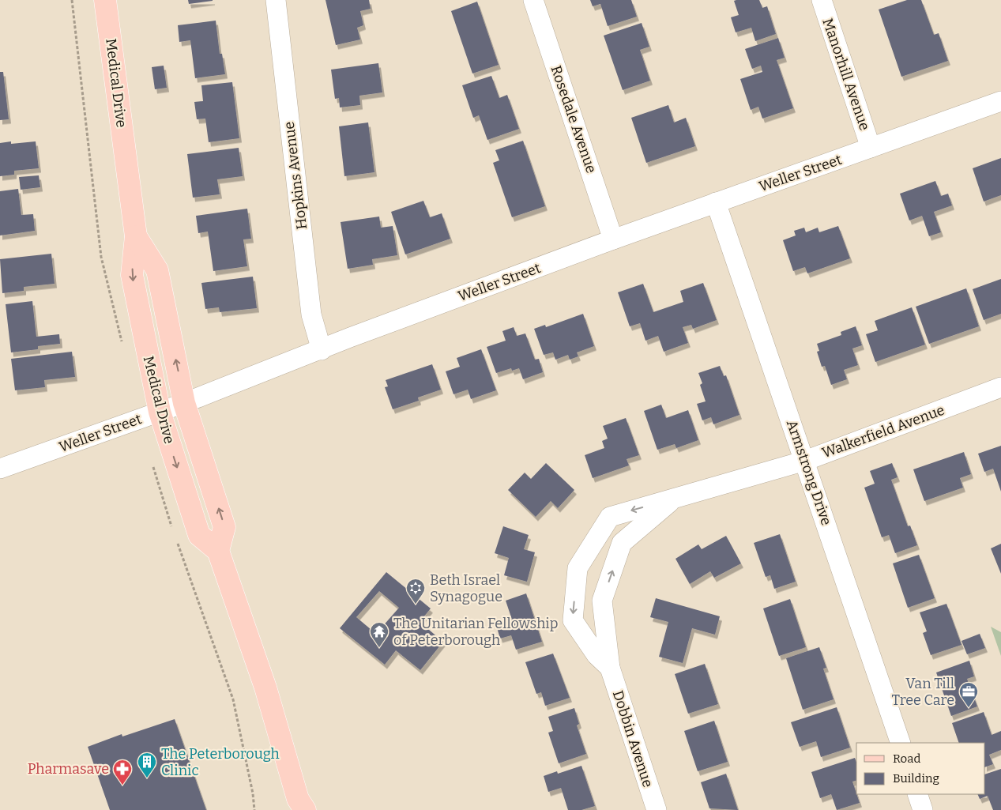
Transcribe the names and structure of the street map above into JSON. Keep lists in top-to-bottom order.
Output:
{
  "streets": {
    "main road": ["Medical Drive"],
    "street": [
      "Manorhill Avenue",
      "Rosedale Avenue",
      "Weller Street",
      "Hopkins Avenue",
      "Walkerfield Avenue",
      "Armstrong Drive",
      "Dobbin Avenue"
    ]
  },
  "crossings": [
    ["Manorhill Avenue", "Weller Street"],
    ["Medical Drive", "Weller Street"],
    ["Rosedale Avenue", "Weller Street"],
    ["Weller Street", "Hopkins Avenue"],
    ["Weller Street", "Armstrong Drive"],
    ["Walkerfield Avenue", "Armstrong Drive"],
    ["Walkerfield Avenue", "Dobbin Avenue"]
  ],
  "places": {
    "synagogue": ["Beth Israel Synagogue"],
    "temple": ["The Unitarian Fellowship of Peterborough"],
    "office": ["Van Till Tree Care"],
    "building": ["The Peterborough Clinic"],
    "pharmacy": ["Pharmasave"]
  },
  "legend": ["Road", "Building"]
}
